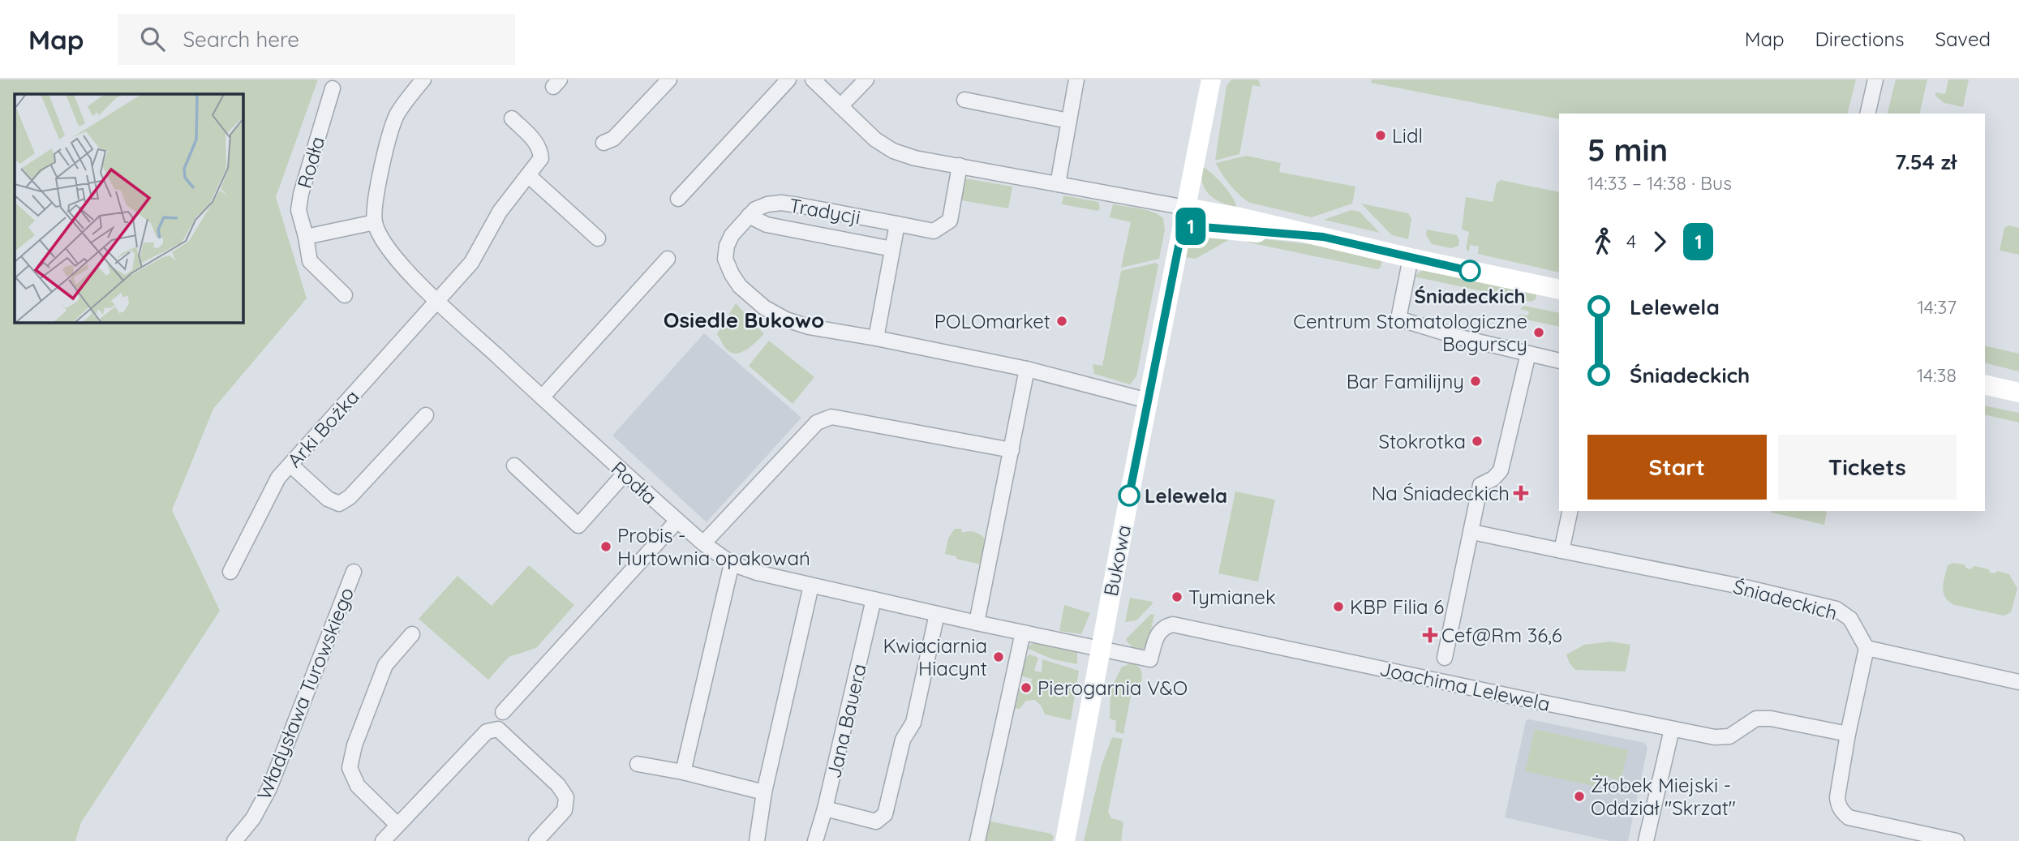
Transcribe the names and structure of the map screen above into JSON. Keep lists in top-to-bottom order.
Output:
{
  "streets": {
    "street": [
      "Rodła",
      "Tradycji",
      "Arki Bożka",
      "Bukowa",
      "Śniadeckich",
      "Joachima Lelewela",
      "Władysława Turowskiego",
      "Jana Bauera"
    ]
  },
  "crossings": [
    ["Rodła", "Arki Bożka"],
    ["Rodła", "Bukowa"],
    ["Rodła", "Joachima Lelewela"],
    ["Rodła", "Jana Bauera"],
    ["Tradycji", "Bukowa"],
    ["Bukowa", "Joachima Lelewela"]
  ],
  "districts": ["Osiedle Bukowo"],
  "places": {
    "other": [
      "Lidl",
      "Śniadeckich",
      "POLOmarket",
      "Centrum Stomatologiczne Bogurscy",
      "Bar Familijny",
      "Stokrotka",
      "Lelewela",
      "Probis - Hurtownia opakowań",
      "Tymianek",
      "KBP Filia 6",
      "Kwiaciarnia Hiacynt",
      "Pierogarnia V&O",
      "Żłobek Miejski - Oddział \"Skrzat\""
    ],
    "health": ["Na Śniadeckich", "Cef@Rm 36,6"]
  },
  "lines": ["bus line 1"],
  "page": {
    "header": "Map",
    "search": "Search here",
    "nav": ["Map", "Directions", "Saved"],
    "on_map": "1",
    "heading": ["5 min", "14:33 – 14:38 · Bus", "7.54 zł"],
    "legs": ["4", "1"],
    "list": [
      {
        "name": "Lelewela",
        "value": "14:37"
      },
      {
        "name": "Śniadeckich",
        "value": "14:38"
      }
    ],
    "buttons": ["Start", "Tickets"]
  }
}
